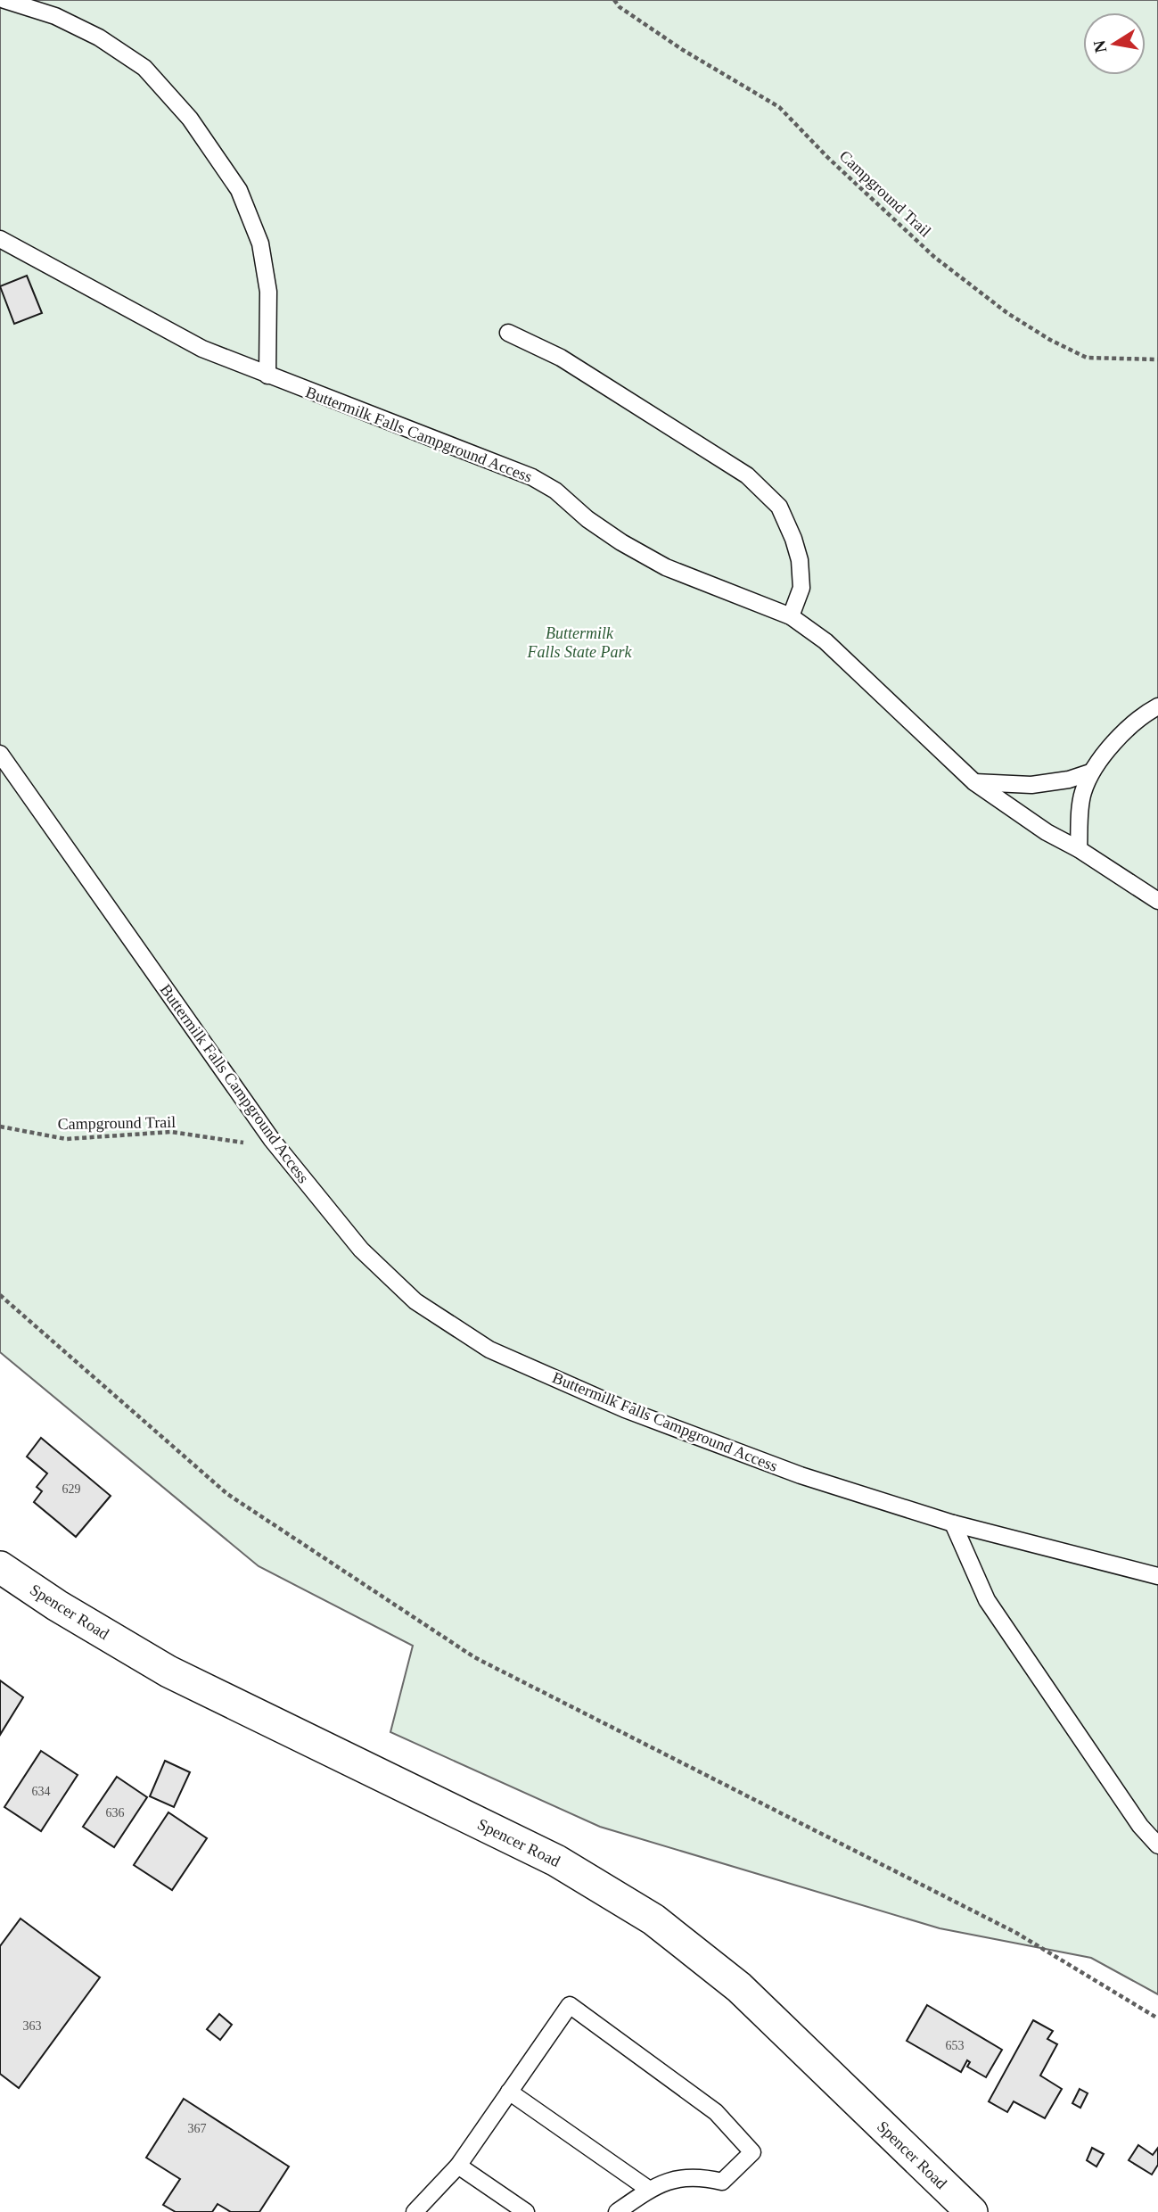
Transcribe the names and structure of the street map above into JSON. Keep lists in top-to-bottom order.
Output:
{
  "streets": {
    "street": ["Spencer Road"],
    "lane": ["Buttermilk Falls Campground Access"],
    "path": ["Campground Trail"]
  },
  "crossings": [
    ["Campground Trail", "Buttermilk Falls Campground Access"]
  ],
  "parks": ["Buttermilk Falls State Park"],
  "house_numbers": [
    "629",
    "634",
    "636",
    "363",
    "653",
    "367"
  ],
  "north": "left"
}
